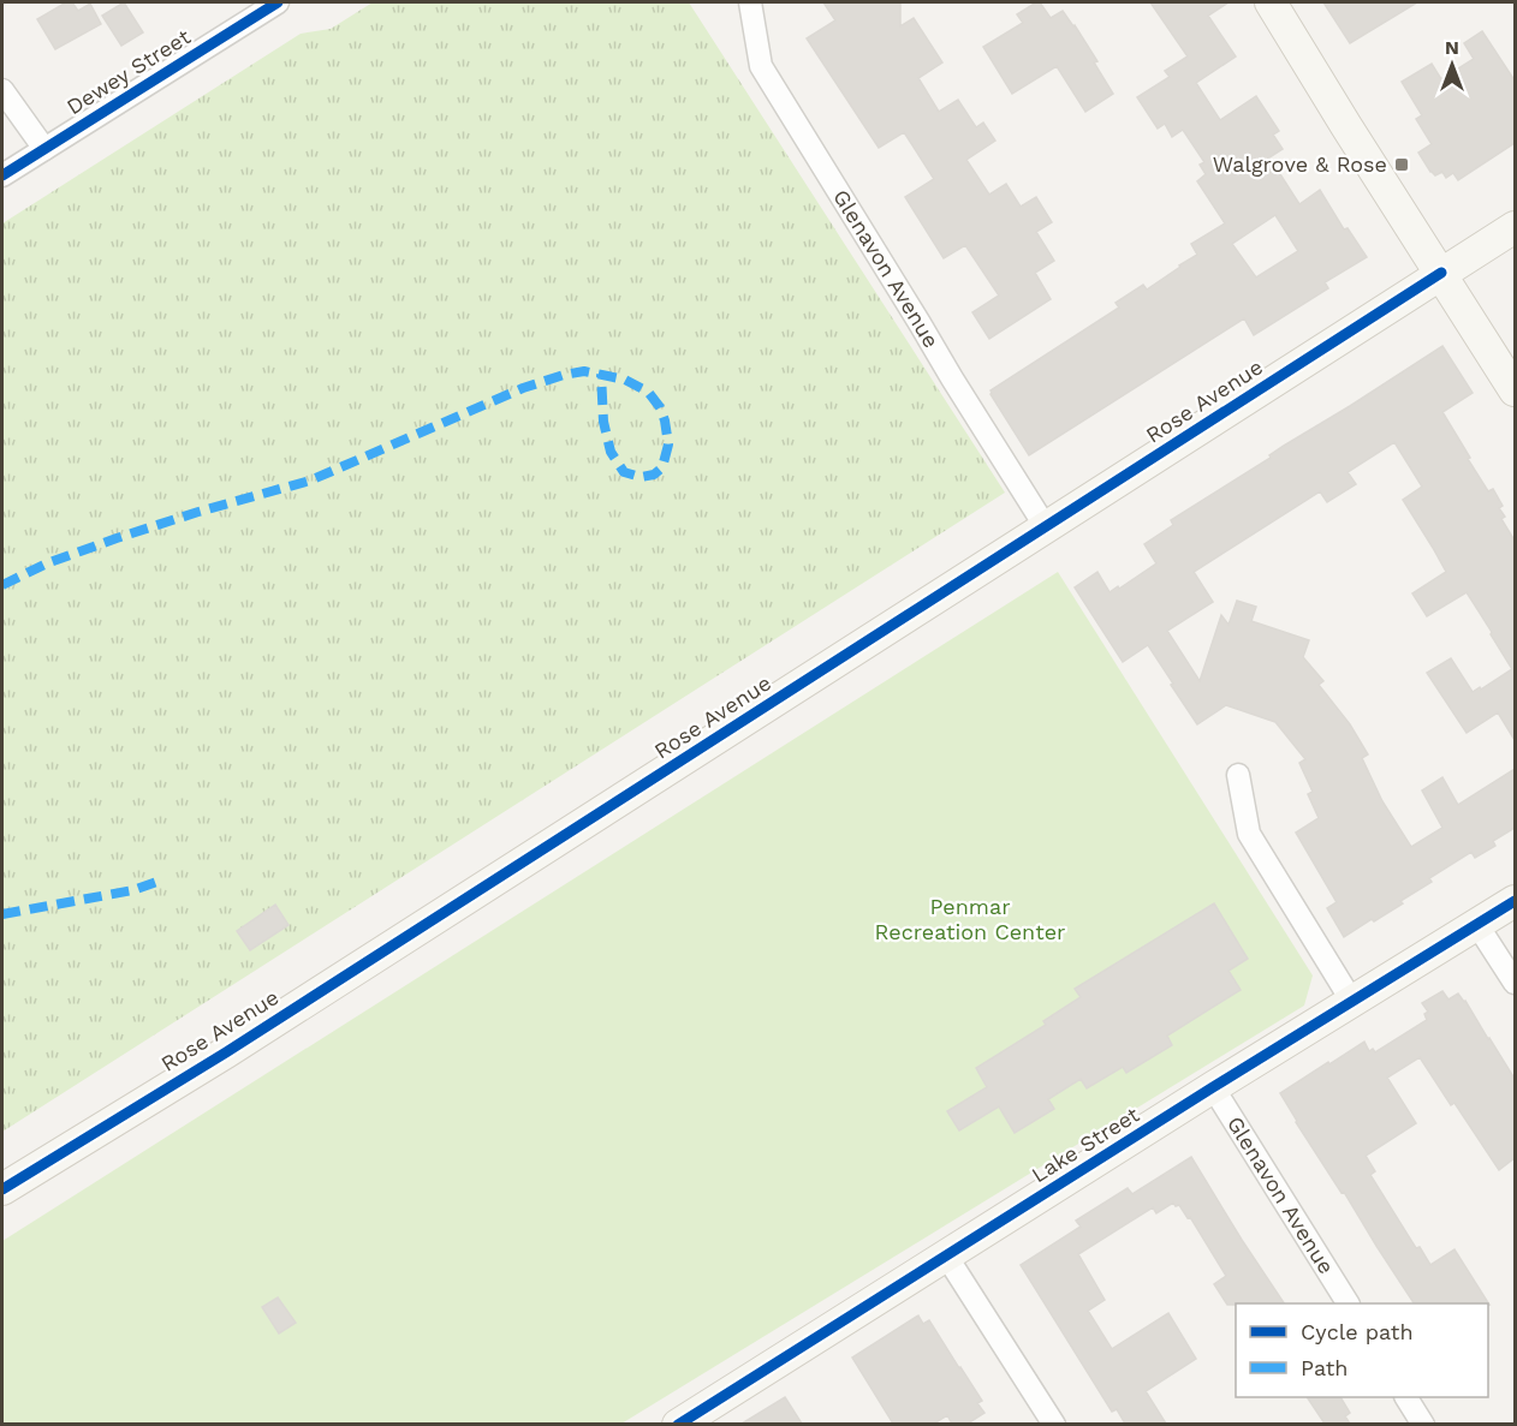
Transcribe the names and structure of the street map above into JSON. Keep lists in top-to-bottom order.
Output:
{
  "streets": {
    "street": [
      "Dewey Street",
      "Glenavon Avenue",
      "Rose Avenue",
      "Lake Street"
    ]
  },
  "crossings": [
    ["Glenavon Avenue", "Rose Avenue"],
    ["Glenavon Avenue", "Lake Street"]
  ],
  "parks": ["Penmar Recreation Center"],
  "places": {
    "transit": ["Walgrove & Rose"]
  },
  "legend": ["Cycle path", "Path"],
  "north": "top"
}
